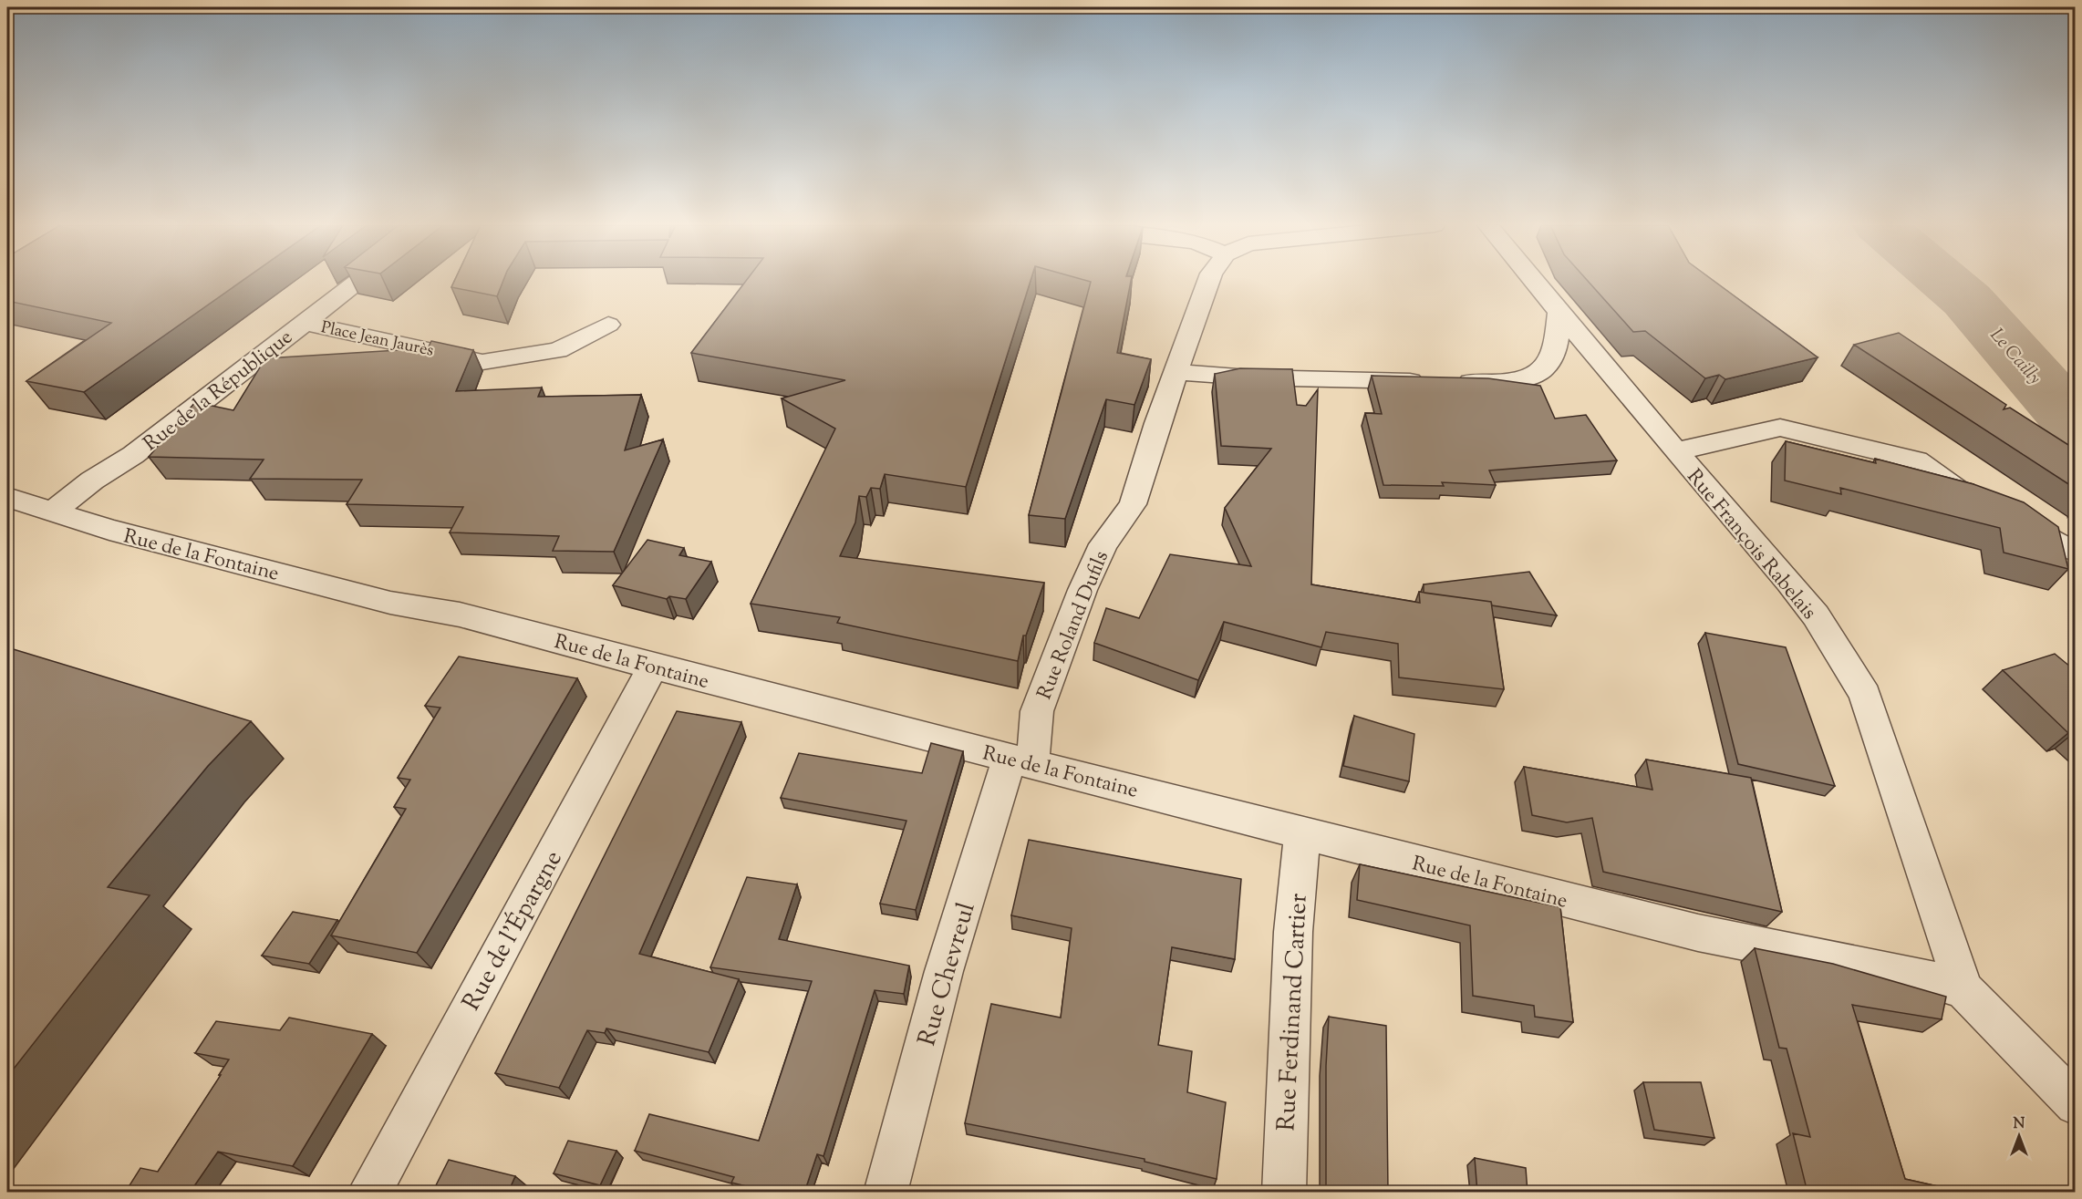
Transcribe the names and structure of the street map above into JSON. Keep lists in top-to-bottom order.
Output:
{
  "streets": {
    "street": [
      "Place Jean Jaurès",
      "Rue de la République",
      "Rue François Rabelais",
      "Rue de la Fontaine",
      "Rue Roland Dufils",
      "Rue de l'Épargne",
      "Rue Chevreul",
      "Rue Ferdinand Cartier"
    ]
  },
  "crossings": [
    ["Place Jean Jaurès", "Rue de la République"],
    ["Rue de la République", "Rue de la Fontaine"],
    ["Rue François Rabelais", "Rue de la Fontaine"],
    ["Rue de la Fontaine", "Rue Roland Dufils"],
    ["Rue de la Fontaine", "Rue de l'Épargne"],
    ["Rue de la Fontaine", "Rue Chevreul"],
    ["Rue de la Fontaine", "Rue Ferdinand Cartier"],
    ["Rue Roland Dufils", "Rue Chevreul"]
  ],
  "water": ["Le Cailly"],
  "north": "top"
}
